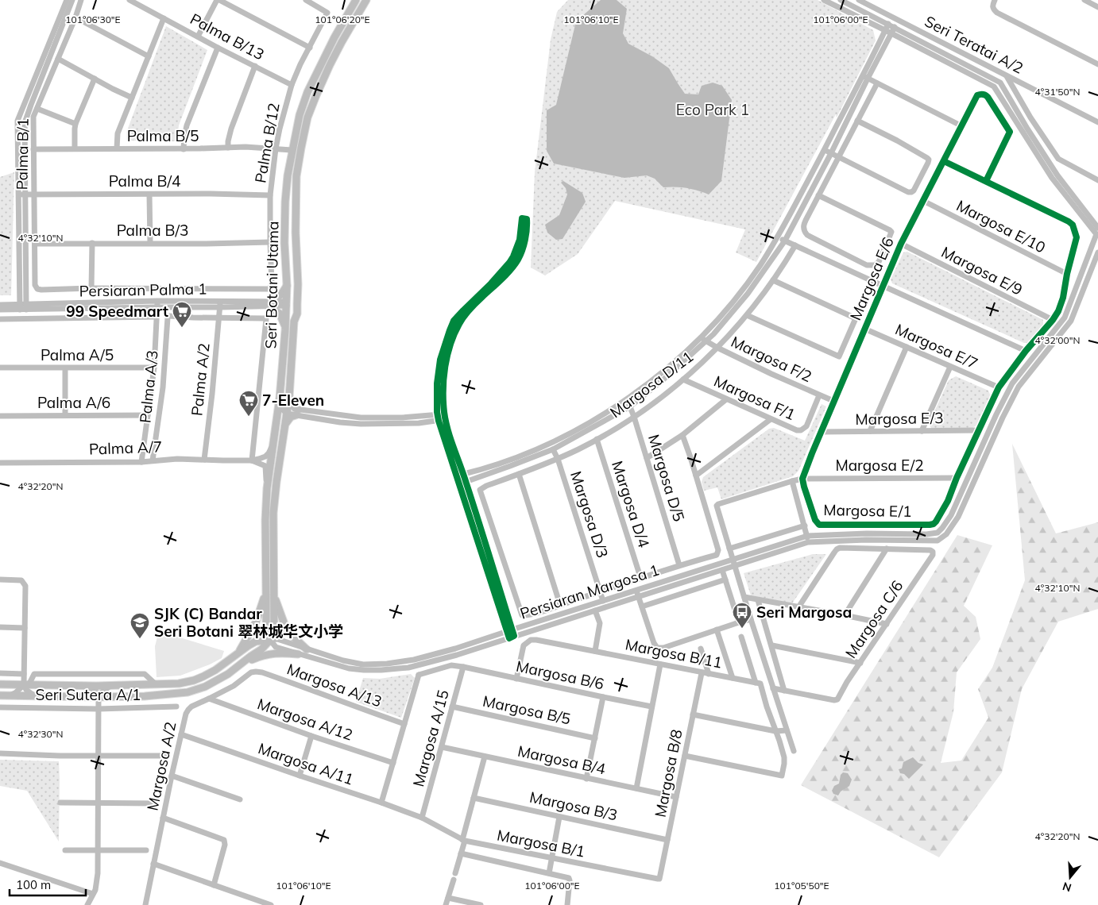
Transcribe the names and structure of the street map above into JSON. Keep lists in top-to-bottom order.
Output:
{
  "streets": {
    "main road": ["Seri Botani Utama"],
    "street": [
      "Palma B/13",
      "Seri Teratai A/2",
      "Palma B/5",
      "Palma B/12",
      "Palma B/1",
      "Palma B/4",
      "Margosa E/10",
      "Palma B/3",
      "Margosa E/9",
      "Margosa E/6",
      "Persiaran Palma 1",
      "Margosa E/7",
      "Palma A/5",
      "Margosa F/2",
      "Palma A/2",
      "Margosa D/11",
      "Palma A/3",
      "Margosa F/1",
      "Palma A/6",
      "Margosa E/3",
      "Palma A/7",
      "Margosa E/2",
      "Margosa D/5",
      "Margosa D/4",
      "Margosa E/1",
      "Margosa D/3",
      "Persiaran Margosa 1",
      "Margosa C/6",
      "Margosa B/11",
      "Margosa B/6",
      "Margosa A/13",
      "Seri Sutera A/1",
      "Margosa B/5",
      "Margosa A/12",
      "Margosa A/15",
      "Margosa B/4",
      "Margosa A/11",
      "Margosa A/2",
      "Margosa B/8",
      "Margosa B/3",
      "Margosa B/1"
    ]
  },
  "crossings": [
    ["Palma B/13", "Palma B/12"],
    ["Palma B/5", "Palma B/12"],
    ["Palma B/5", "Palma B/1"],
    ["Palma B/5", "Seri Botani Utama"],
    ["Palma B/12", "Palma B/1"],
    ["Palma B/12", "Palma B/4"],
    ["Palma B/12", "Palma B/3"],
    ["Palma B/1", "Palma B/4"],
    ["Palma B/1", "Palma B/3"],
    ["Margosa E/10", "Margosa E/6"],
    ["Margosa E/9", "Margosa E/6"],
    ["Margosa E/6", "Margosa E/7"],
    ["Margosa E/6", "Margosa F/2"],
    ["Margosa E/6", "Margosa E/3"],
    ["Margosa E/6", "Margosa E/2"],
    ["Margosa E/6", "Margosa E/1"],
    ["Seri Botani Utama", "Persiaran Palma 1"],
    ["Seri Botani Utama", "Palma A/7"],
    ["Seri Botani Utama", "Persiaran Margosa 1"],
    ["Persiaran Palma 1", "Palma A/2"],
    ["Margosa F/2", "Margosa D/11"],
    ["Margosa F/2", "Margosa F/1"],
    ["Palma A/2", "Palma A/3"],
    ["Palma A/2", "Palma A/7"],
    ["Margosa D/11", "Margosa F/1"],
    ["Margosa D/11", "Margosa D/5"],
    ["Margosa D/11", "Margosa D/4"],
    ["Margosa D/11", "Margosa D/3"],
    ["Palma A/3", "Palma A/7"],
    ["Margosa E/2", "Margosa E/1"],
    ["Margosa D/3", "Persiaran Margosa 1"],
    ["Margosa B/11", "Margosa B/6"],
    ["Margosa B/11", "Margosa B/8"],
    ["Margosa B/6", "Margosa A/15"],
    ["Margosa A/13", "Margosa A/2"],
    ["Margosa B/5", "Margosa A/15"],
    ["Margosa A/12", "Margosa A/2"],
    ["Margosa A/15", "Margosa B/4"],
    ["Margosa A/15", "Margosa A/11"],
    ["Margosa A/15", "Margosa B/1"],
    ["Margosa B/4", "Margosa B/8"],
    ["Margosa A/11", "Margosa A/2"],
    ["Margosa A/11", "Margosa B/1"],
    ["Margosa B/8", "Margosa B/3"],
    ["Margosa B/8", "Margosa B/1"]
  ],
  "parks": ["Eco Park 1"],
  "places": {
    "supermarket": ["99 Speedmart", "7-Eleven"],
    "bus stop": ["Seri Margosa"],
    "school or university": ["SJK (C) Bandar Seri Botani 翠林城华文小学"]
  },
  "scale_bar": "100 m",
  "north": "bottom",
  "coordinates": [
    "101°06'30\"E",
    "101°06'20\"E",
    "101°06'10\"E",
    "101°06'00\"E",
    "4°31'50\"N",
    "4°32'10\"N",
    "4°32'00\"N",
    "4°32'20\"N",
    "4°32'30\"N",
    "101°05'50\"E"
  ]
}
